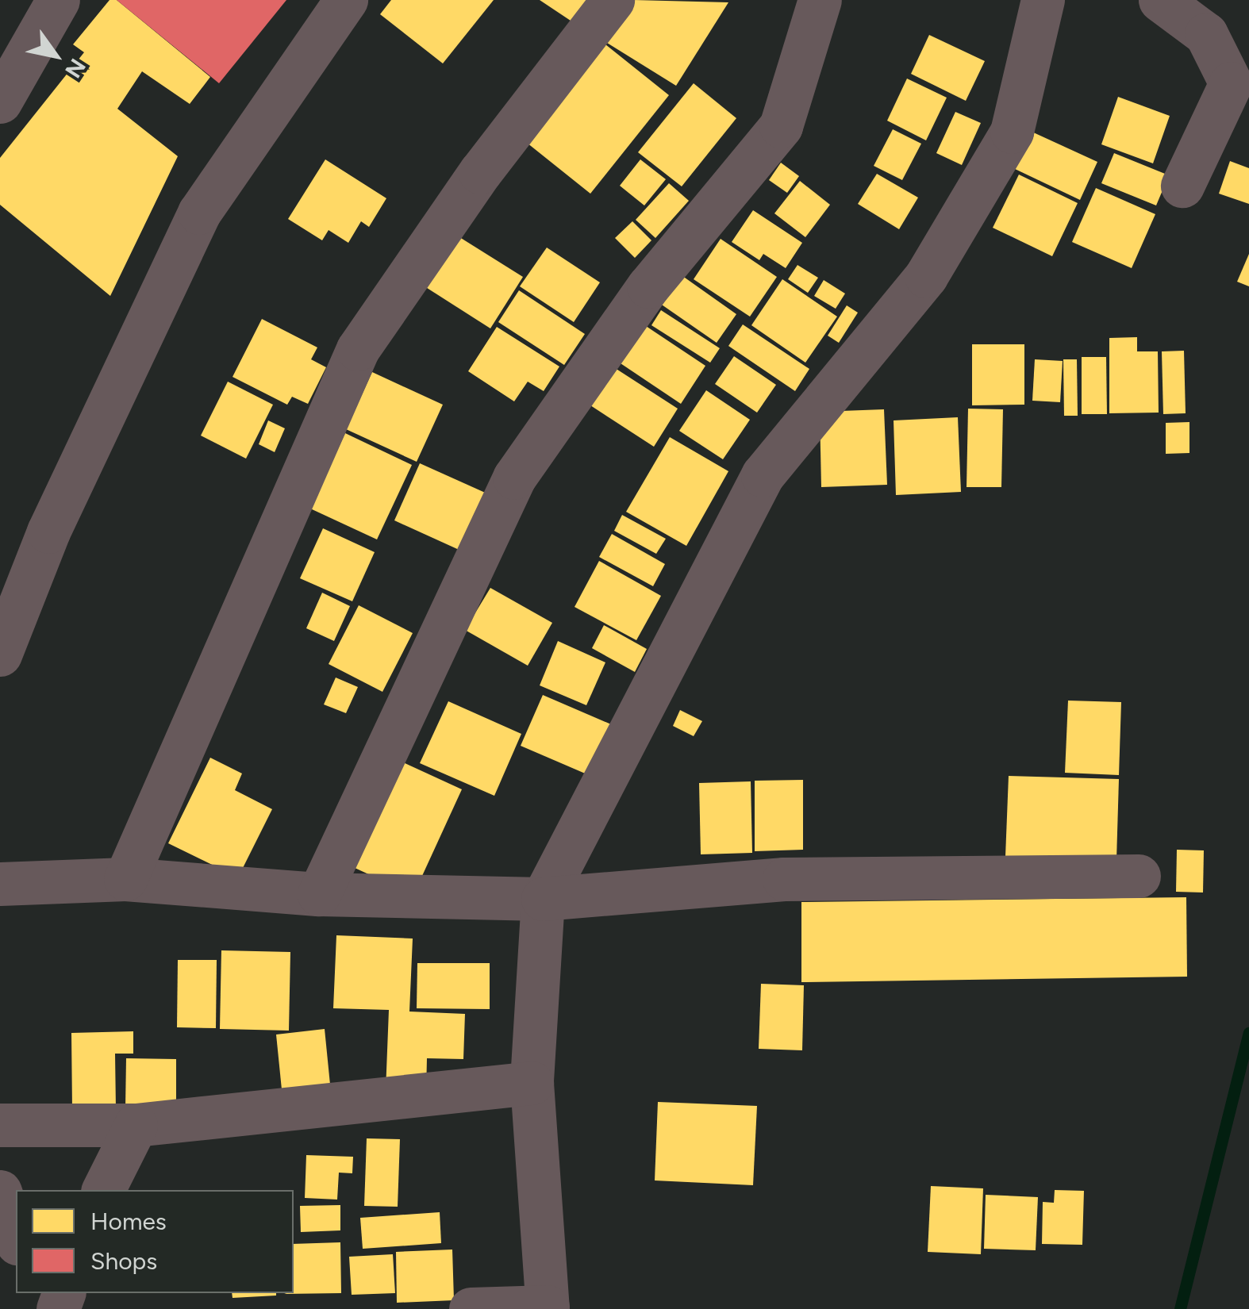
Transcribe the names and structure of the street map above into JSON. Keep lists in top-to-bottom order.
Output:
{
  "legend": ["Homes", "Shops"],
  "north": "bottom right"
}
